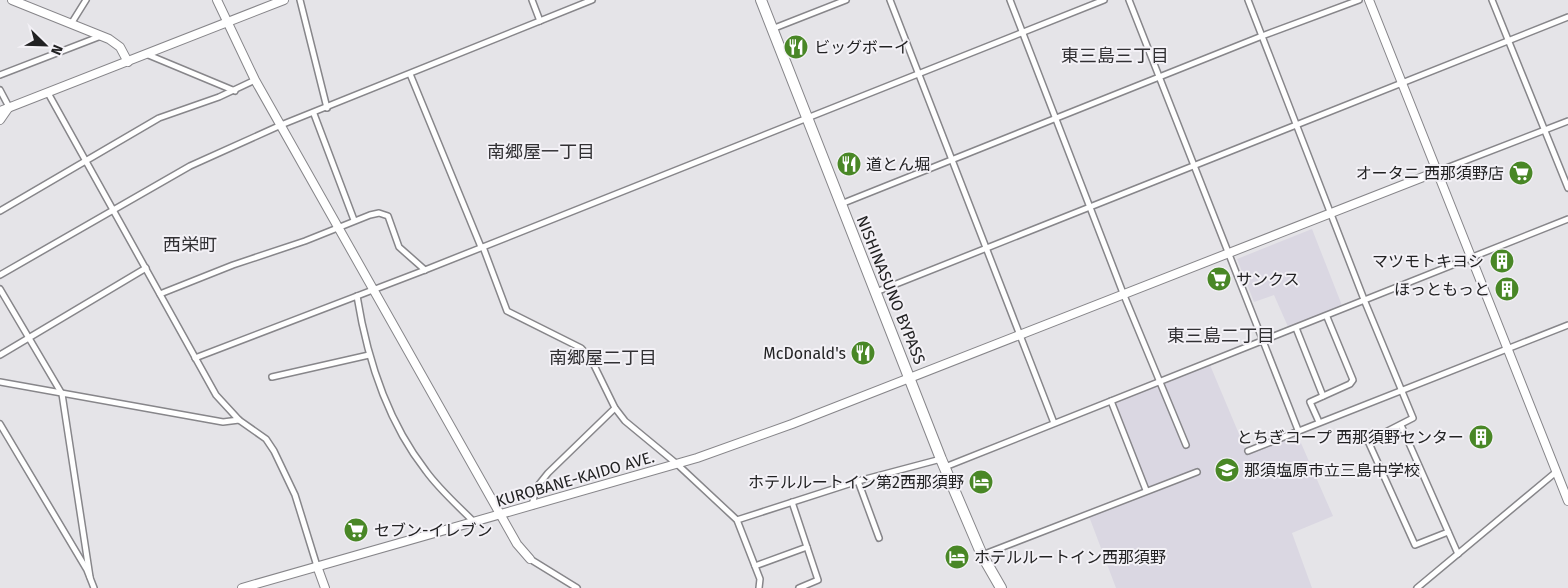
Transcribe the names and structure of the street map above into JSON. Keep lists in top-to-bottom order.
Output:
{
  "streets": {
    "highway": ["NISHINASUNO BYPASS"],
    "street": ["KUROBANE-KAIDO AVE."]
  },
  "crossings": [
    ["NISHINASUNO BYPASS", "KUROBANE-KAIDO AVE."]
  ],
  "districts": [
    "東三島三丁目",
    "南郷屋一丁目",
    "西栄町",
    "東三島二丁目",
    "南郷屋二丁目"
  ],
  "places": {
    "restaurant": ["ビッグボーイ", "道とん堀", "McDonald's"],
    "supermarket": ["オータニ 西那須野店", "サンクス", "セブン-イレブン"],
    "building": ["マツモトキヨシ", "ほっともっと", "とちぎコープ 西那須野センター"],
    "school or university": ["那須塩原市立三島中学校"],
    "hotel": ["ホテルルートイン第2西那須野", "ホテルルートイン西那須野"]
  },
  "north": "bottom right"
}
